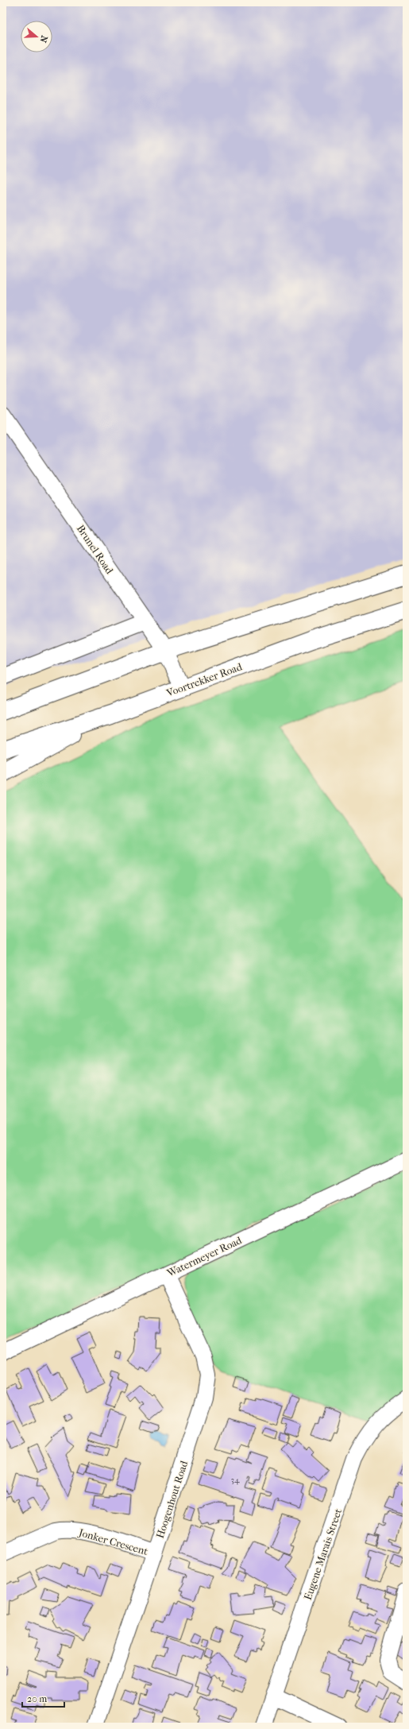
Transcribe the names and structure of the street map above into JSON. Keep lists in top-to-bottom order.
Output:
{
  "streets": {
    "main road": ["Voortrekker Road"],
    "street": [
      "Brunel Road",
      "Watermeyer Road",
      "Hoogenhout Road",
      "Jonker Crescent",
      "Eugene Marais Street"
    ]
  },
  "crossings": [
    ["Brunel Road", "Voortrekker Road"],
    ["Watermeyer Road", "Hoogenhout Road"],
    ["Hoogenhout Road", "Jonker Crescent"]
  ],
  "house_numbers": ["34"],
  "scale_bar": "20 m",
  "north": "right"
}
